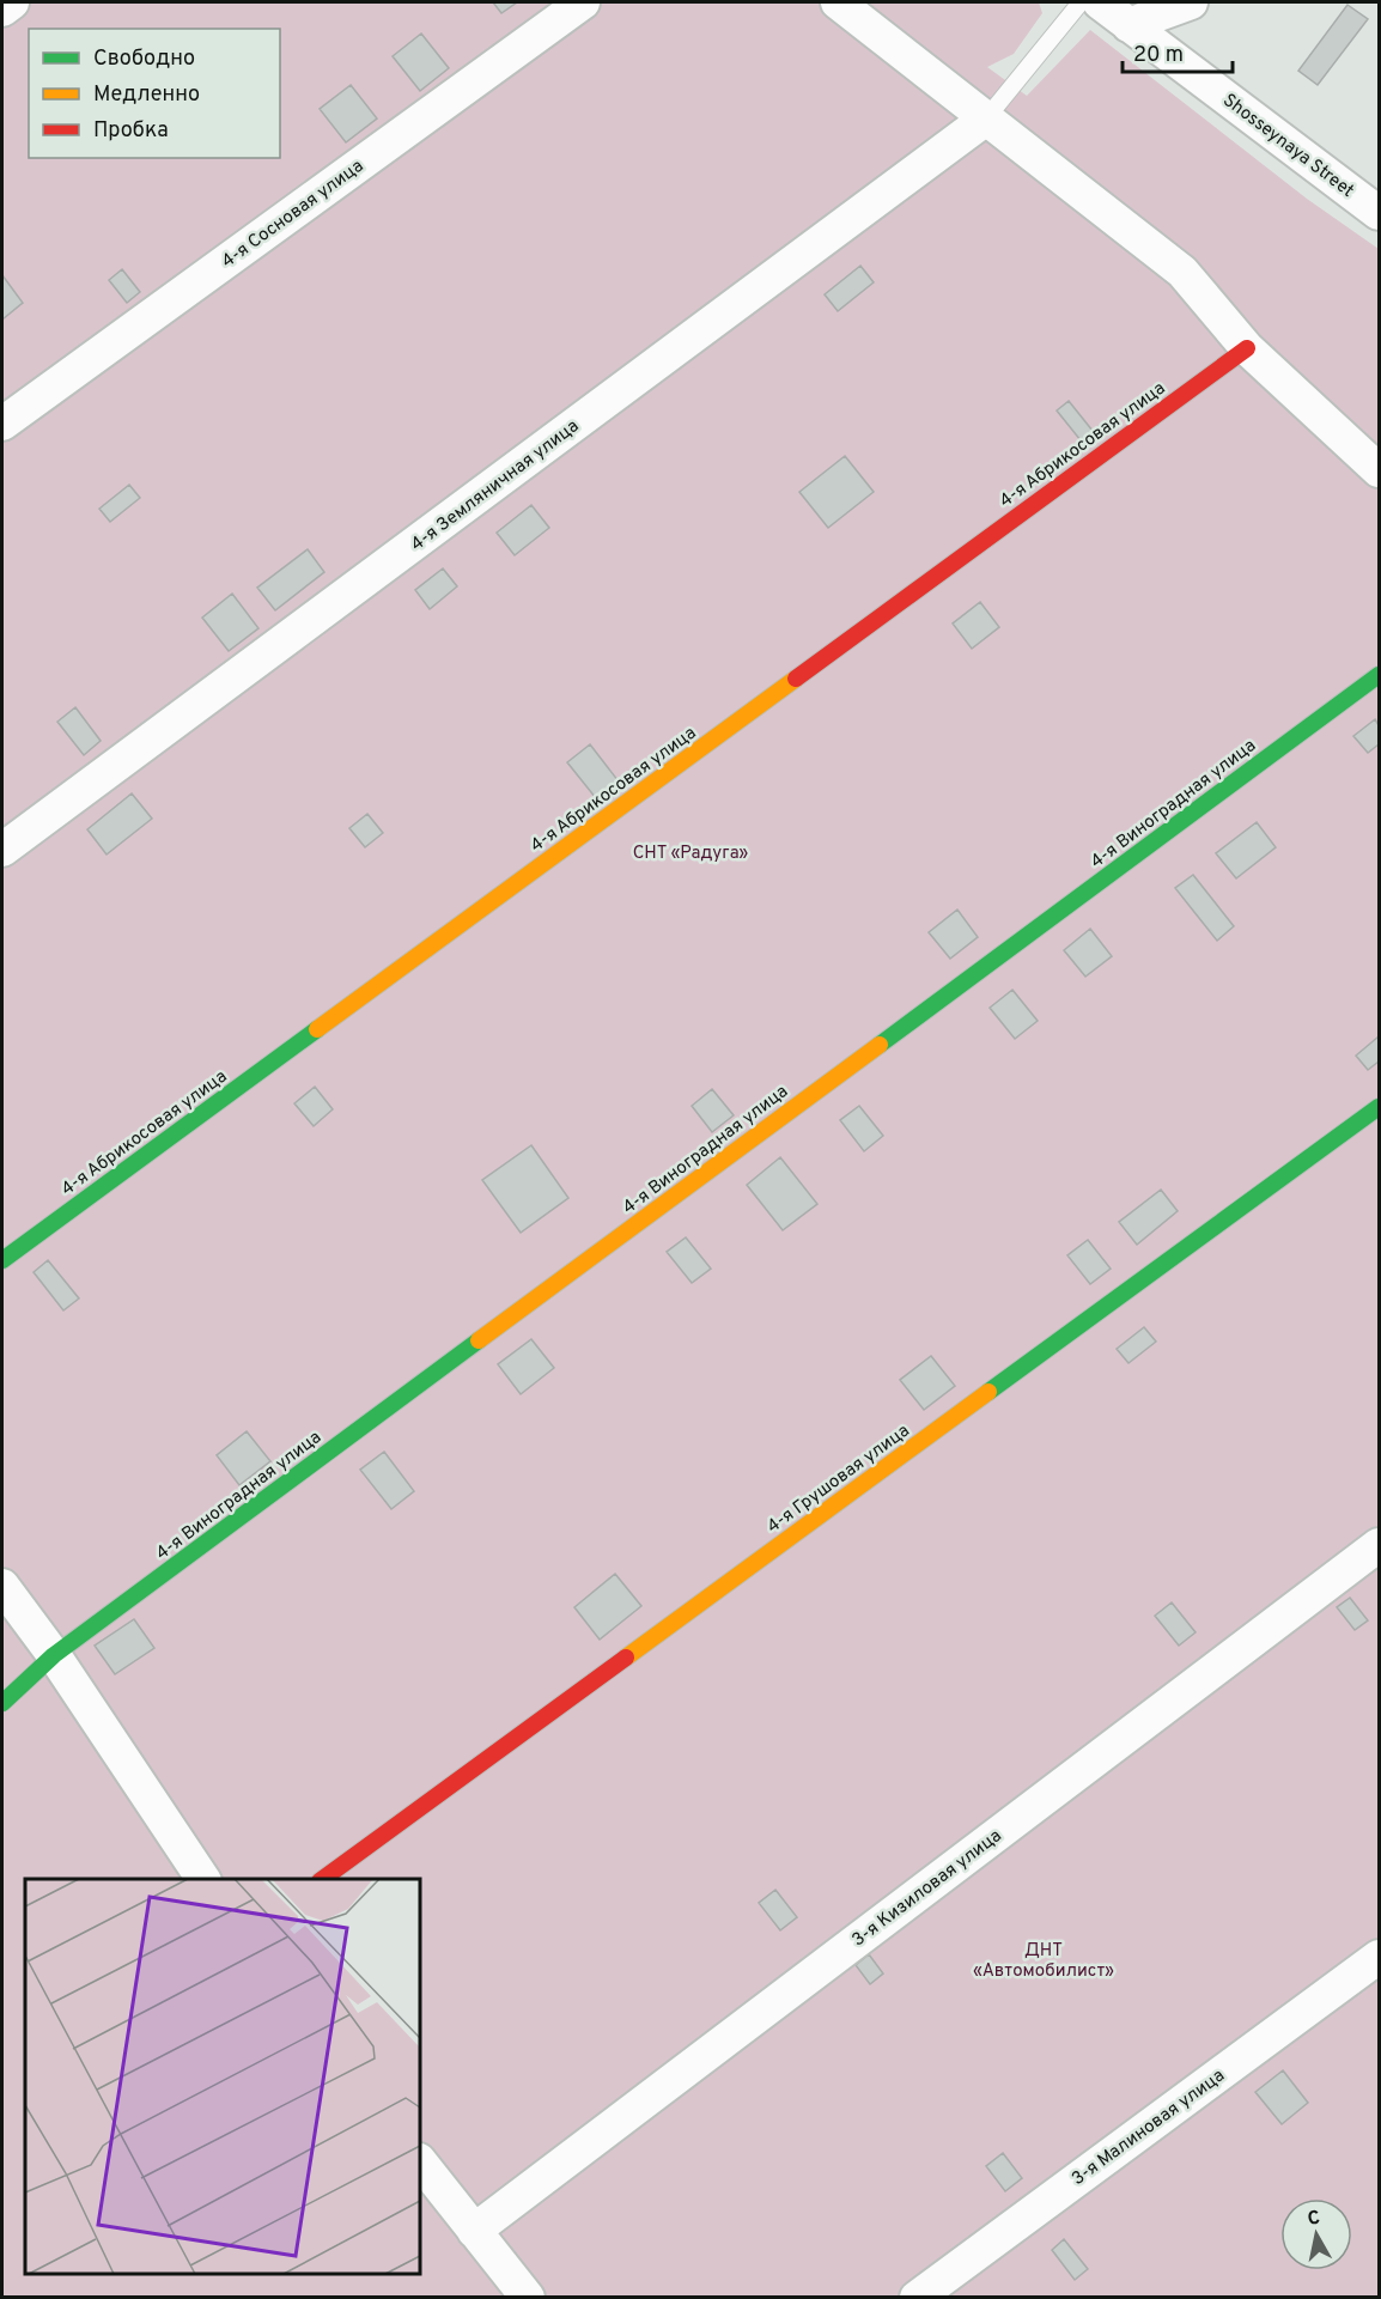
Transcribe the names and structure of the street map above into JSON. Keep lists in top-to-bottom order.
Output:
{
  "streets": {
    "street": [
      "Shosseynaya Street",
      "4-я Сосновая улица",
      "4-я Абрикосовая улица",
      "4-я Земляничная улица",
      "4-я Виноградная улица",
      "4-я Грушовая улица",
      "3-я Кизиловая улица",
      "3-я Малиновая улица"
    ]
  },
  "parks": ["СНТ «Радуга»", "ДНТ «Автомобилист»"],
  "legend": ["Свободно", "Медленно", "Пробка"],
  "scale_bar": "20 m",
  "north": "top"
}
